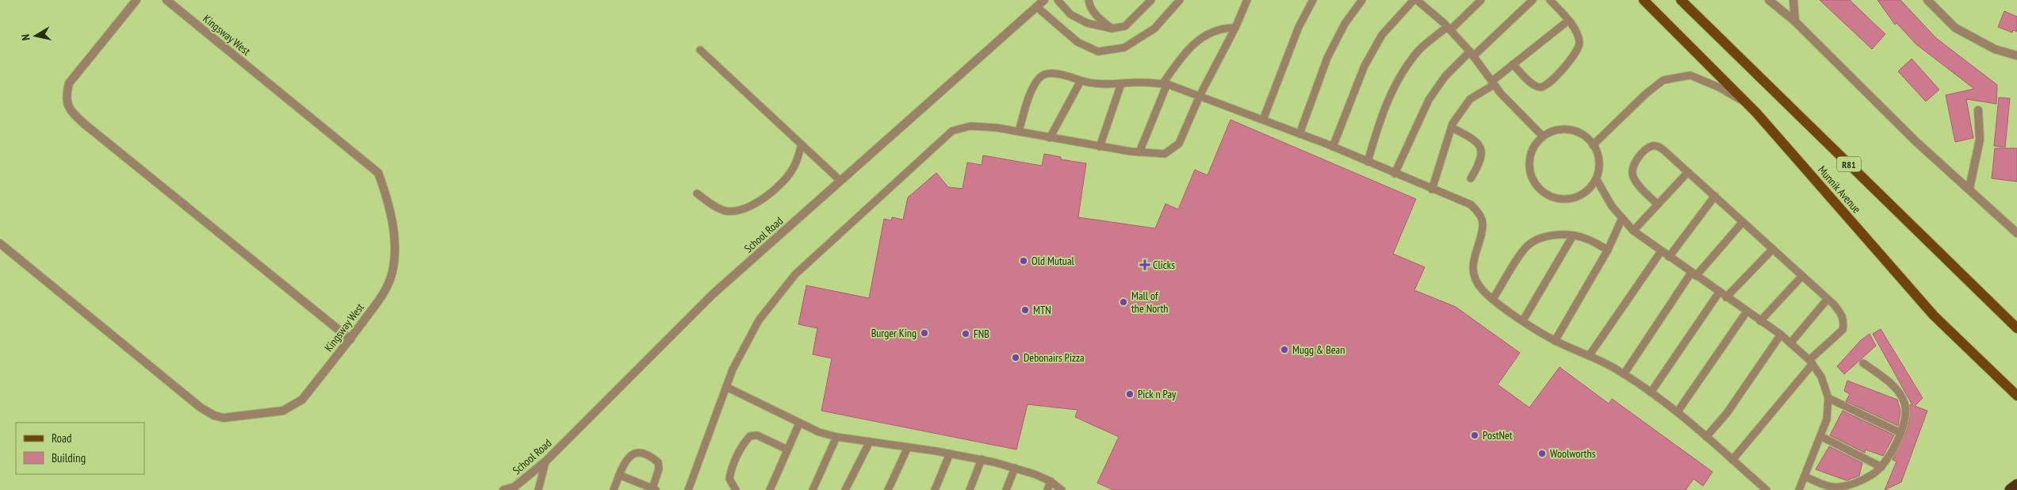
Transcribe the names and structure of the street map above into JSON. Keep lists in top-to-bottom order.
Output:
{
  "streets": {
    "main road": ["R81", "Munnik Avenue"],
    "street": ["Kingsway West", "School Road"]
  },
  "places": {
    "other": [
      "Old Mutual",
      "Mall of the North",
      "MTN",
      "Burger King",
      "FNB",
      "Mugg & Bean",
      "Debonairs Pizza",
      "Pick n Pay",
      "PostNet",
      "Woolworths"
    ],
    "health": ["Clicks"]
  },
  "legend": ["Road", "Building"],
  "north": "left"
}
